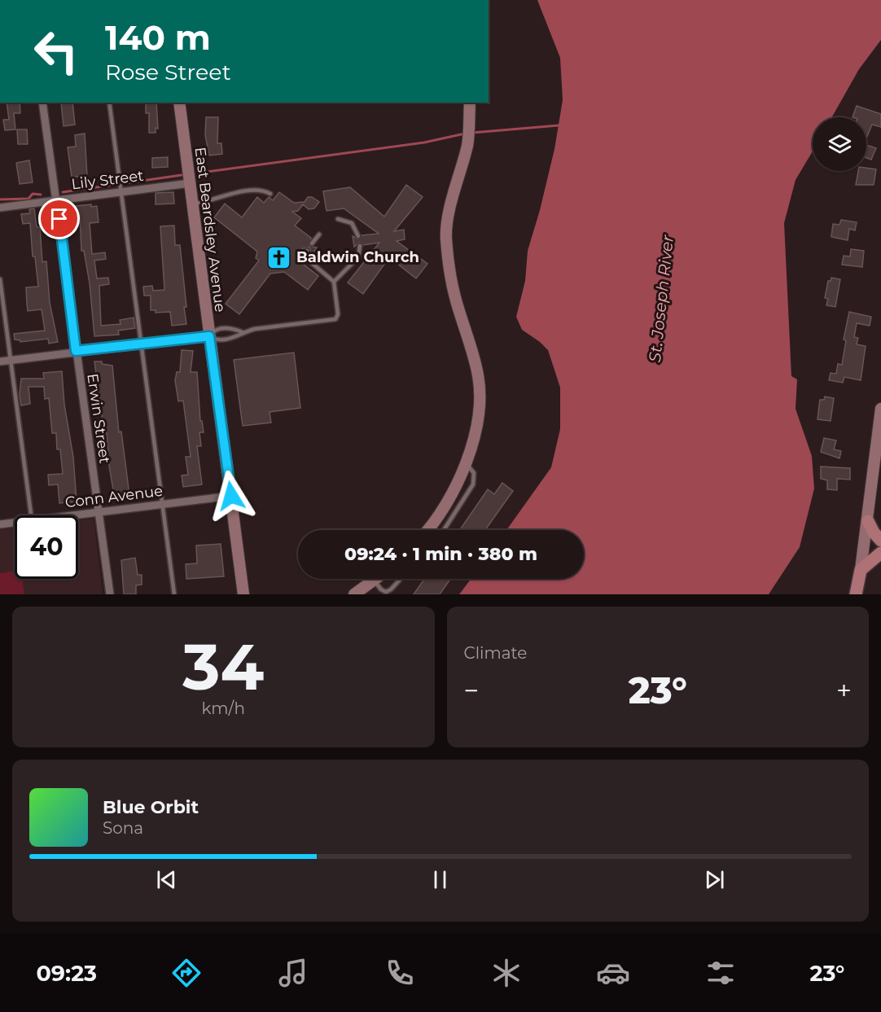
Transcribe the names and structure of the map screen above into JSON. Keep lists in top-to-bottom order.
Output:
{
  "streets": {
    "street": [
      "Lily Street",
      "East Beardsley Avenue",
      "Erwin Street",
      "Conn Avenue"
    ]
  },
  "crossings": [
    ["Lily Street", "East Beardsley Avenue"],
    ["Lily Street", "Erwin Street"],
    ["East Beardsley Avenue", "Conn Avenue"],
    ["Erwin Street", "Conn Avenue"]
  ],
  "water": ["St. Joseph River"],
  "places": {
    "church": ["Baldwin Church"]
  },
  "page": {
    "turn": ["140 m", "Rose Street"],
    "limit": "40",
    "trip": "09:24 · 1 min · 380 m",
    "tile": [
      ["34", "km/h"],
      "Climate"
    ],
    "heat": ["−", "23°", "+"],
    "song": ["Blue Orbit", "Sona"],
    "tabs": ["09:23", "23°"]
  }
}
